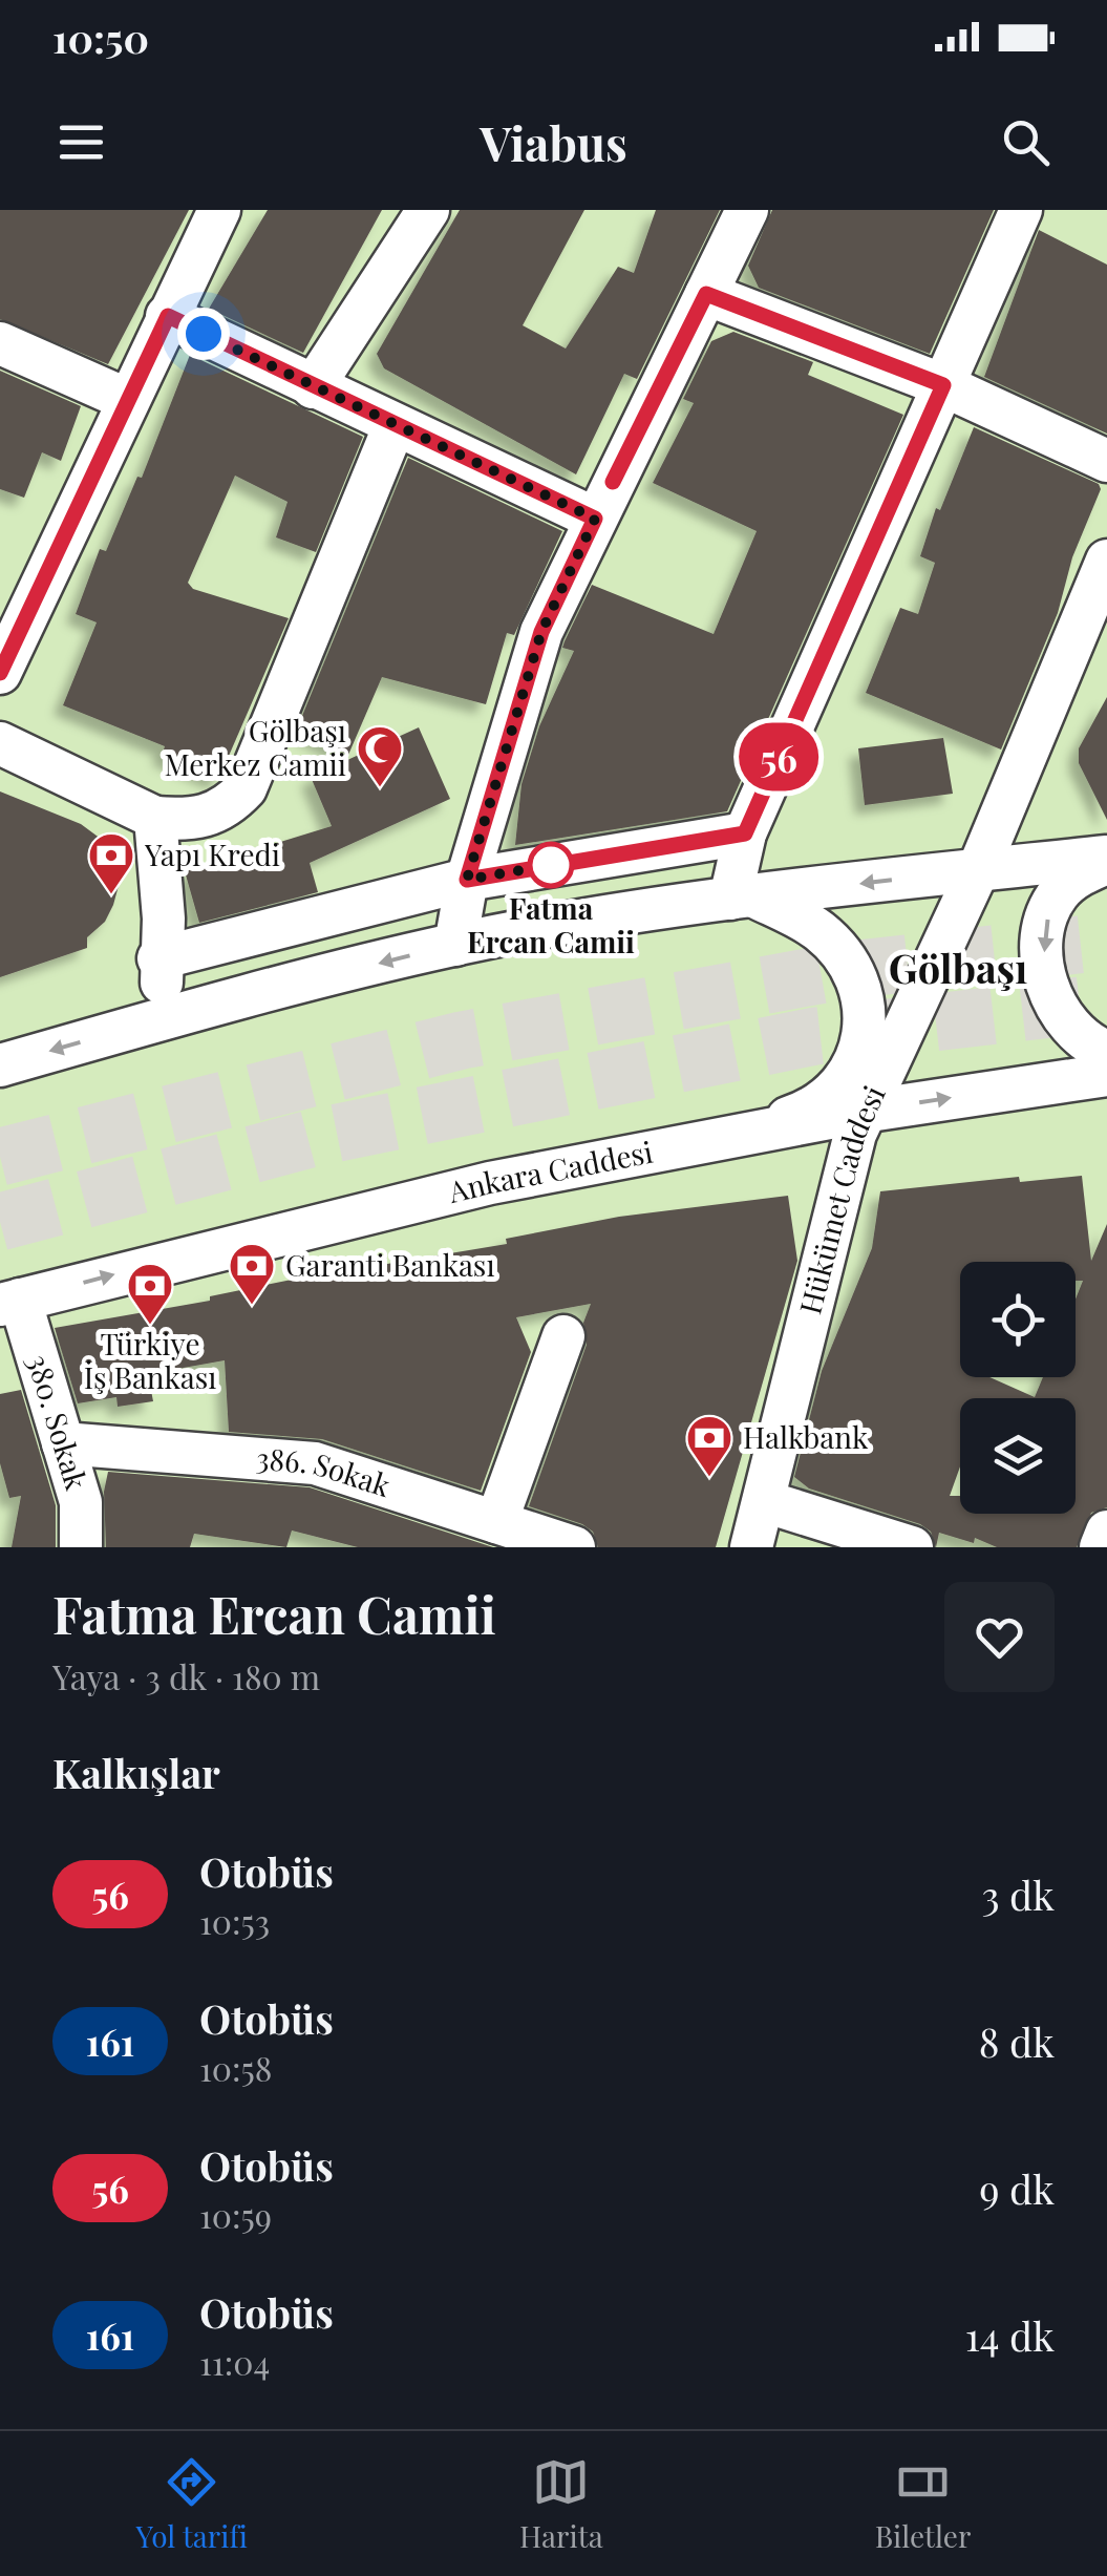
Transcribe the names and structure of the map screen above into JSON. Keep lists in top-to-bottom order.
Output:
{
  "streets": {
    "street": [
      "Ankara Caddesi",
      "Hükümet Caddesi",
      "380. Sokak",
      "386. Sokak"
    ]
  },
  "crossings": [
    ["Ankara Caddesi", "Hükümet Caddesi"],
    ["Ankara Caddesi", "380. Sokak"],
    ["380. Sokak", "386. Sokak"]
  ],
  "districts": ["Gölbaşı"],
  "places": {
    "mosque": ["Gölbaşı Merkez Camii"],
    "other": ["Fatma Ercan Camii"],
    "bank": [
      "Yapı Kredi",
      "Garanti Bankası",
      "Türkiye İş Bankası",
      "Halkbank"
    ]
  },
  "lines": ["bus line 56"],
  "page": {
    "status": "10:50",
    "header": "Viabus",
    "on_map": "56",
    "heading": [
      ["Fatma Ercan Camii", "Yaya · 3 dk · 180 m"],
      "Kalkışlar"
    ],
    "list": [
      {
        "mark": "56",
        "name": "Otobüs",
        "note": "10:53",
        "value": "3 dk"
      },
      {
        "mark": "161",
        "name": "Otobüs",
        "note": "10:58",
        "value": "8 dk"
      },
      {
        "mark": "56",
        "name": "Otobüs",
        "note": "10:59",
        "value": "9 dk"
      },
      {
        "mark": "161",
        "name": "Otobüs",
        "note": "11:04",
        "value": "14 dk"
      }
    ],
    "tabs": ["Yol tarifi", "Harita", "Biletler"]
  }
}
